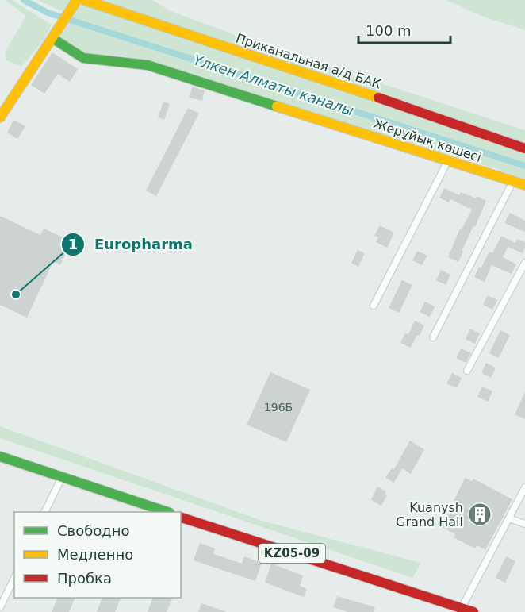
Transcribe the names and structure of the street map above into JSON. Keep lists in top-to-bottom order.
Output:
{
  "streets": {
    "street": ["Приканальная а/д БАК", "Жерұйық көшесі", "KZ05-09"]
  },
  "water": ["Үлкен Алматы каналы"],
  "places": {
    "other": ["Europharma"],
    "building": ["Kuanysh Grand Hall"]
  },
  "house_numbers": ["196Б"],
  "legend": ["Свободно", "Медленно", "Пробка"],
  "scale_bar": "100 m"
}
